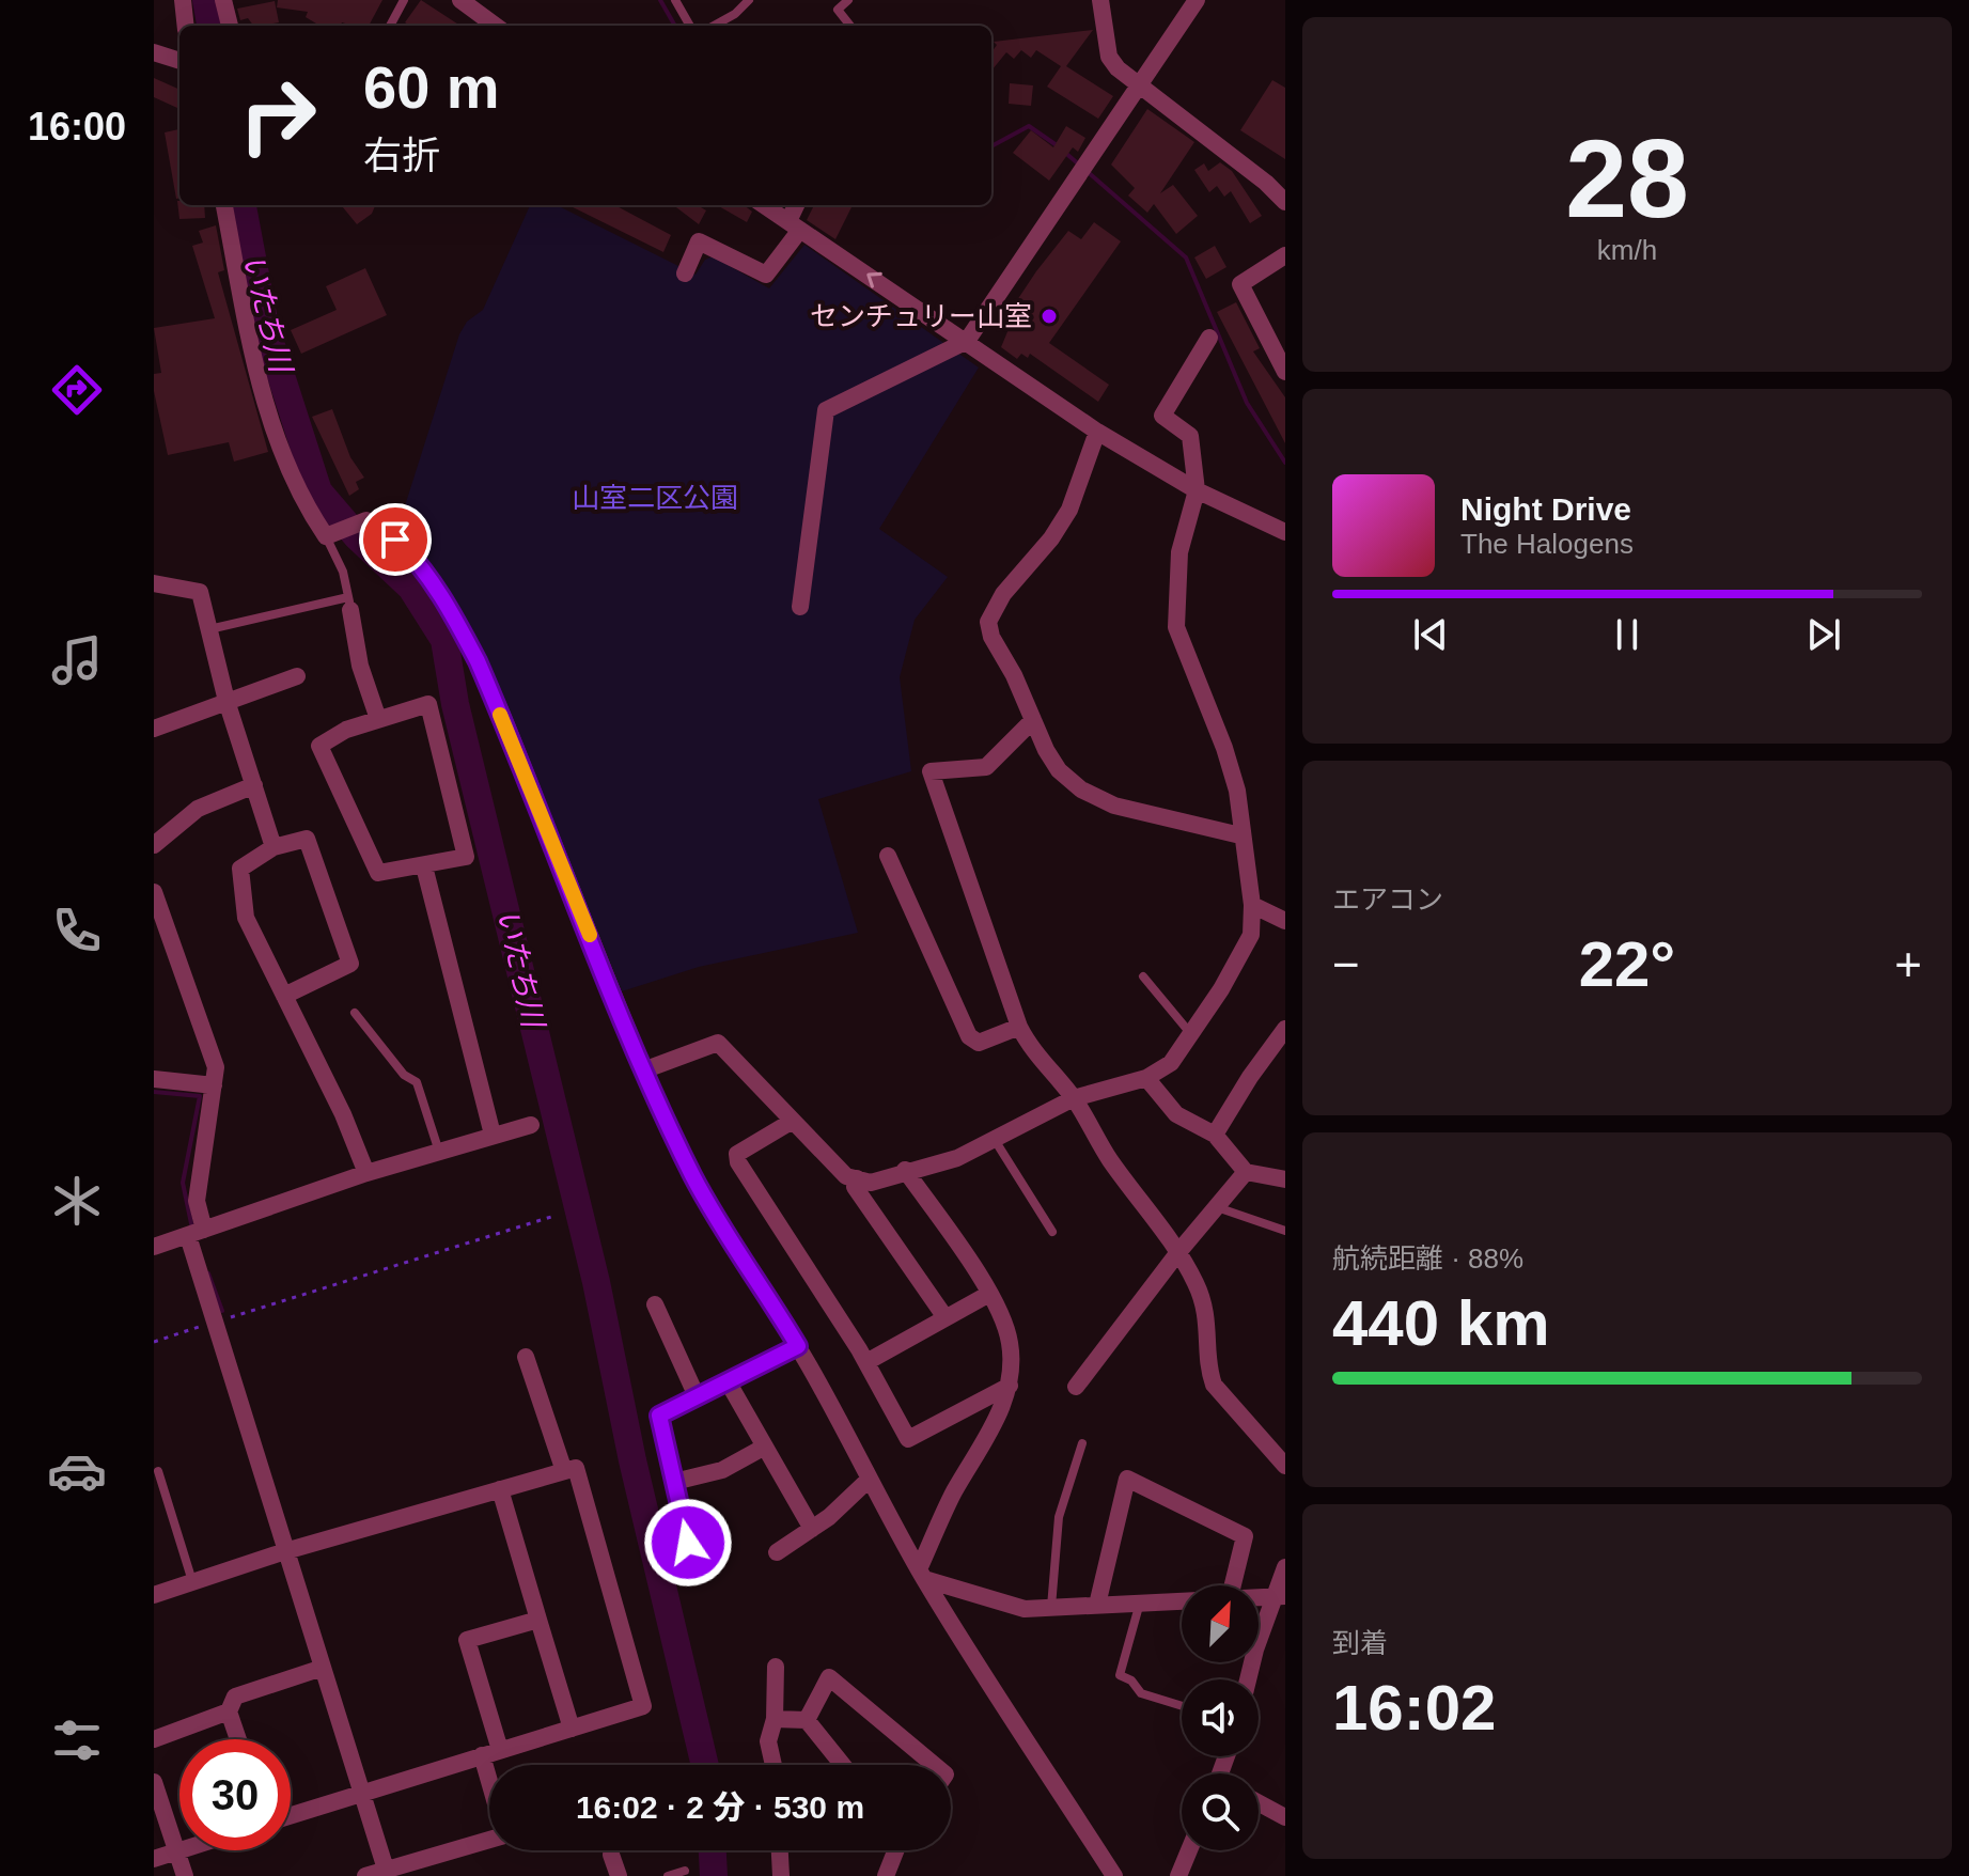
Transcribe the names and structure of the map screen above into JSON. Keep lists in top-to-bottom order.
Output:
{
  "water": ["いたち川"],
  "parks": ["山室二区公園"],
  "places": ["センチュリー山室"],
  "north": "top right",
  "page": {
    "tabs": "16:00",
    "tile": [
      ["28", "km/h"],
      "エアコン",
      ["航続距離 · 88%", "440 km"],
      ["到着", "16:02"]
    ],
    "turn": ["60 m", "右折"],
    "song": ["Night Drive", "The Halogens"],
    "heat": ["−", "22°", "+"],
    "limit": "30",
    "trip": "16:02 · 2 分 · 530 m"
  }
}
